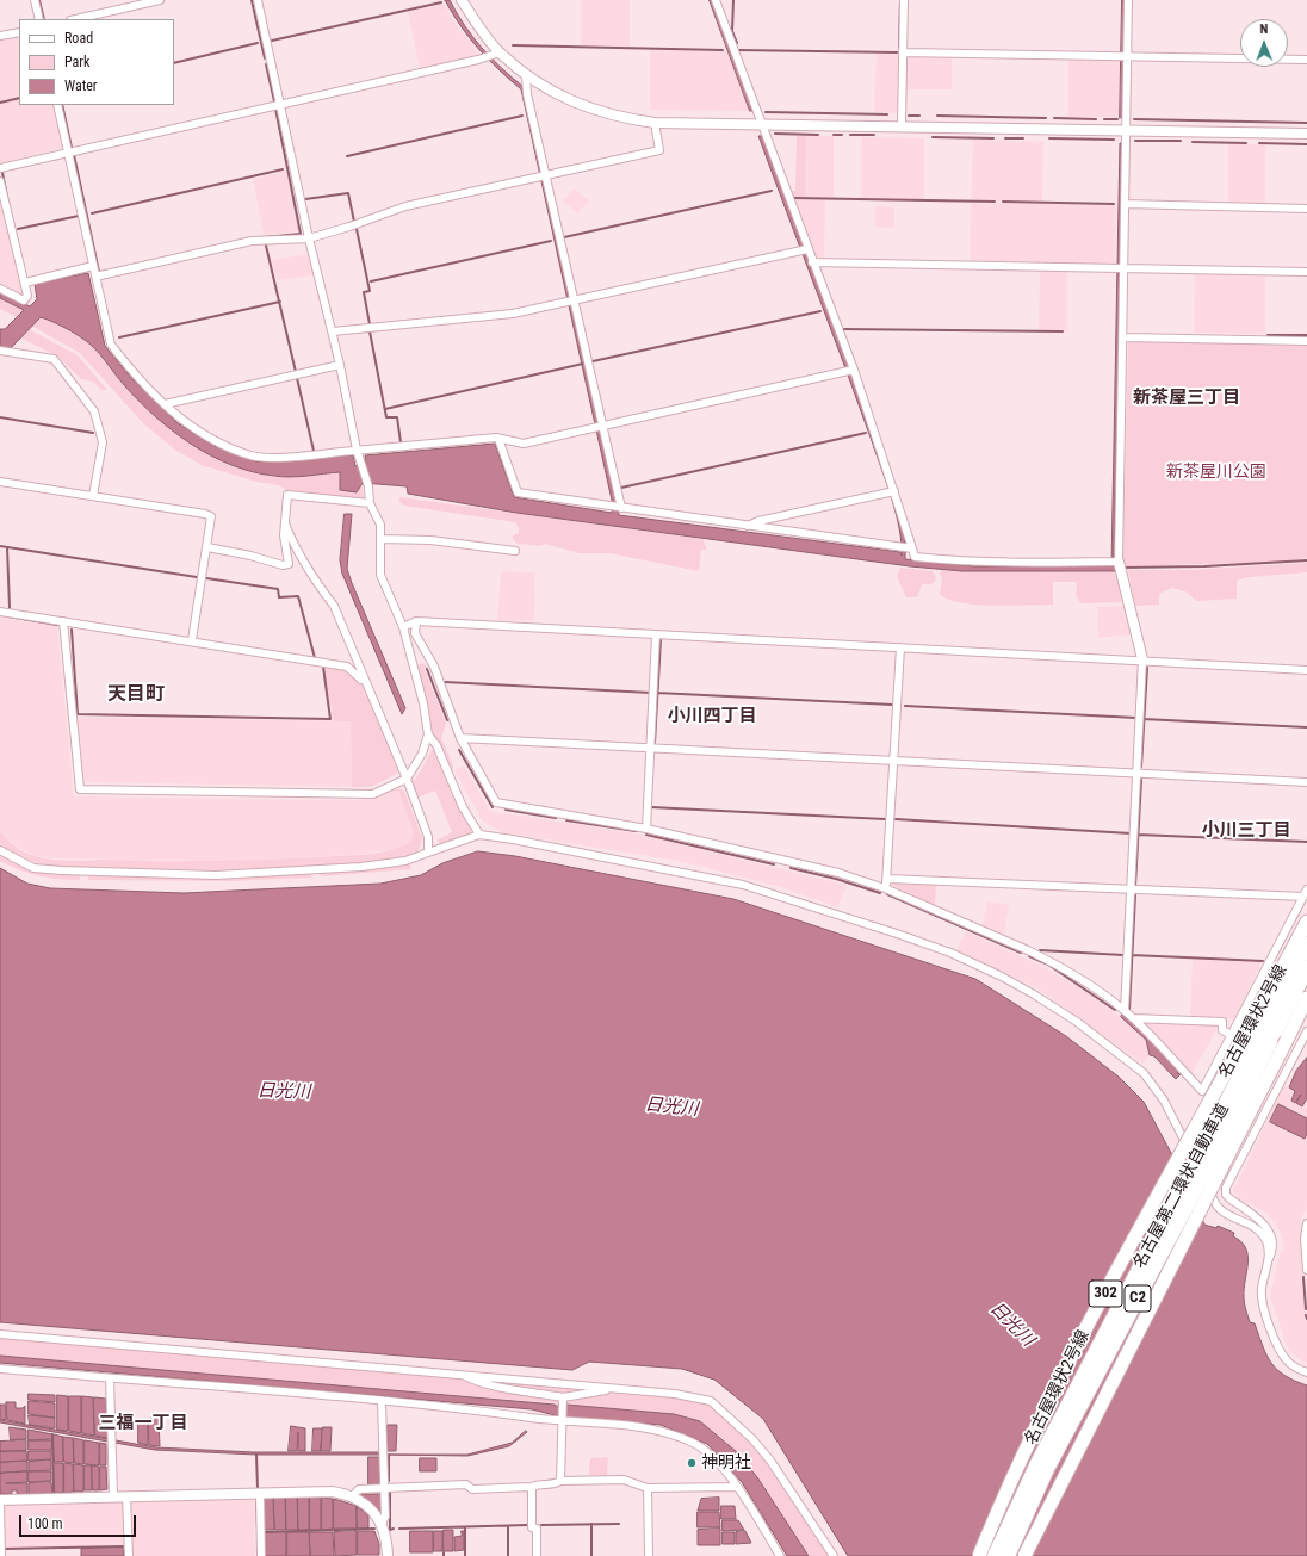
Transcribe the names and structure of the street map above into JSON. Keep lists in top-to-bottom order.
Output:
{
  "streets": {
    "highway": [
      "名古屋環状2号線",
      "名古屋第二環状自動車道",
      "302",
      "C2"
    ]
  },
  "districts": [
    "新茶屋三丁目",
    "天目町",
    "小川四丁目",
    "小川三丁目",
    "三福一丁目"
  ],
  "water": ["日光川"],
  "parks": ["新茶屋川公園"],
  "places": ["神明社"],
  "legend": ["Road", "Park", "Water"],
  "scale_bar": "100 m",
  "north": "top"
}
